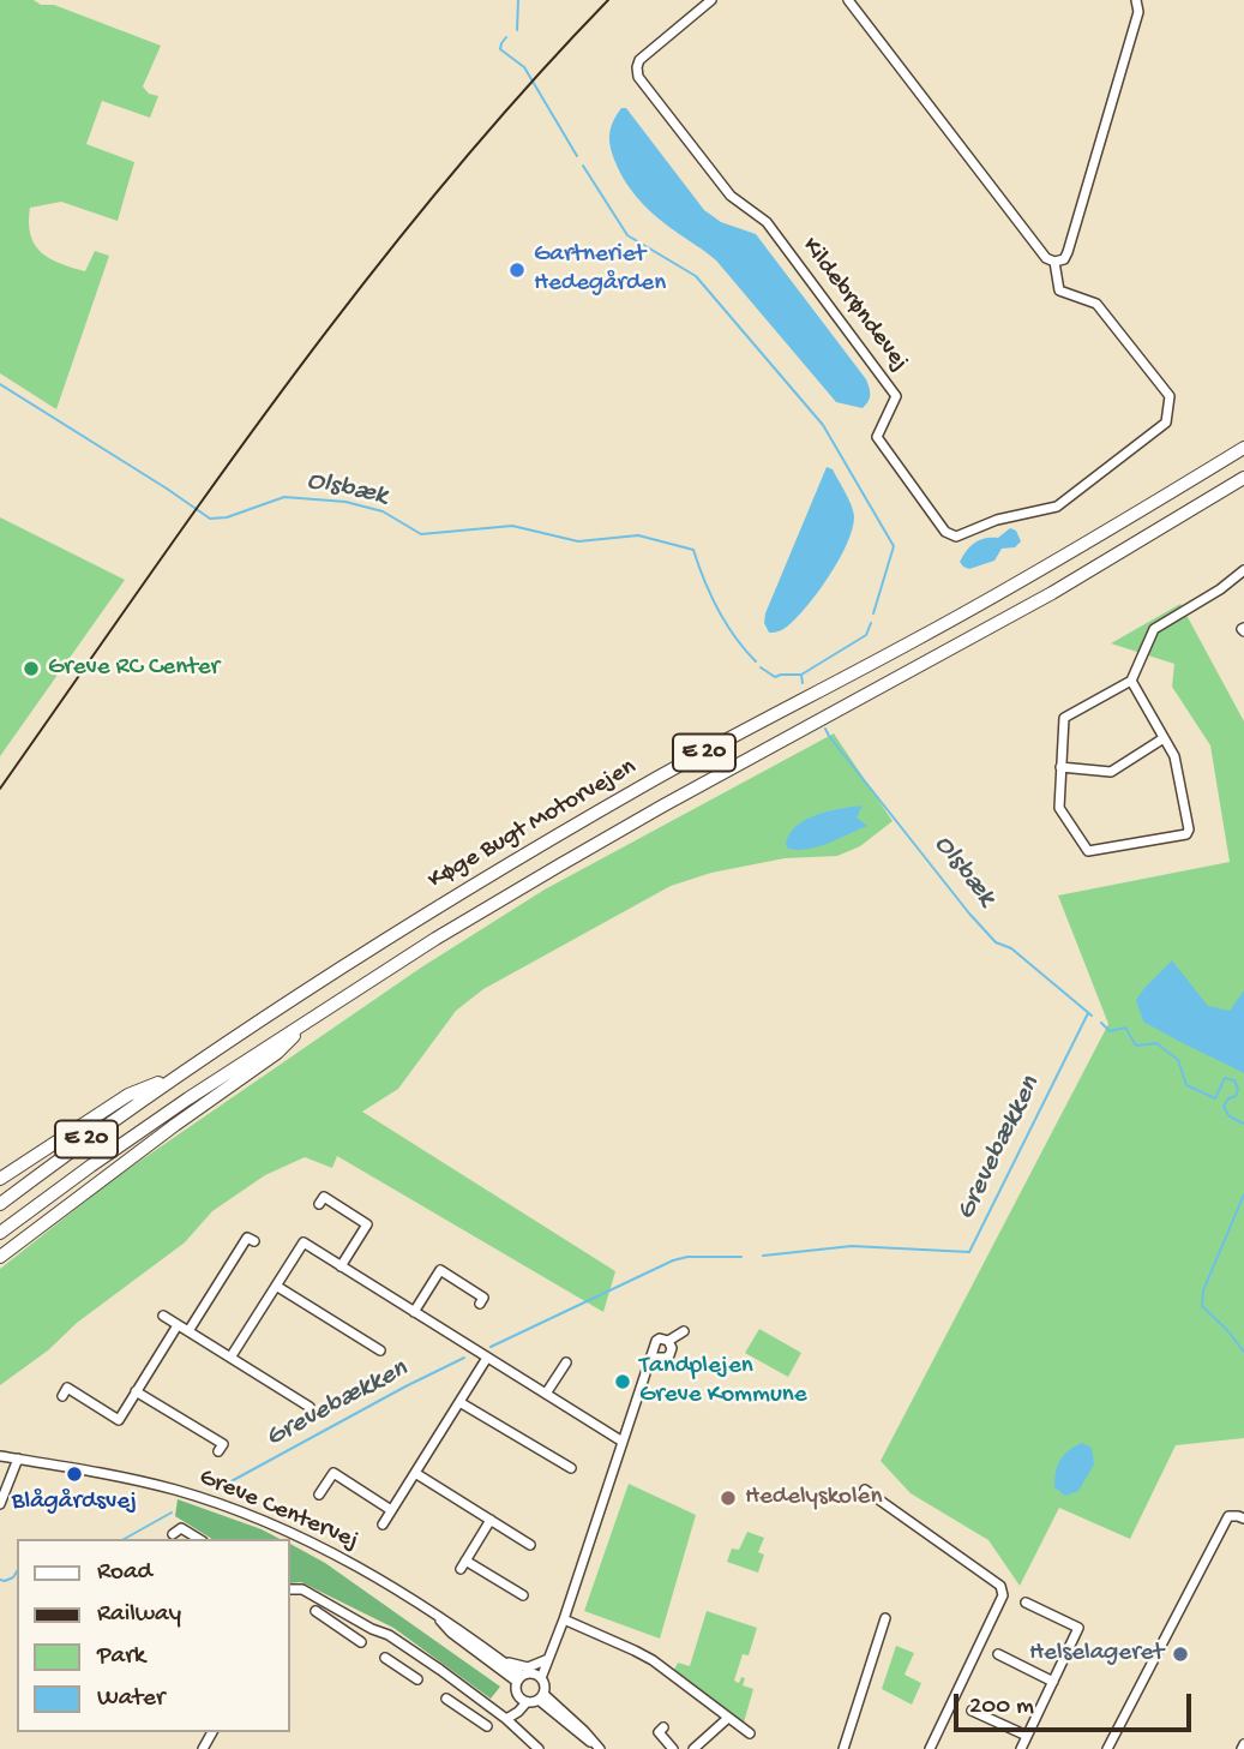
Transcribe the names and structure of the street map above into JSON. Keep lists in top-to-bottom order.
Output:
{
  "streets": {
    "highway": ["E 20", "Køge Bugt Motorvejen"],
    "street": ["Kildebrøndevej", "Greve Centervej"]
  },
  "water": ["Olsbæk", "Grevebækken"],
  "places": [
    "Gartneriet Hedegården",
    "Greve RC Center",
    "Tandplejen Greve Kommune",
    "Blågårdsvej",
    "Hedelyskolen",
    "Helselageret"
  ],
  "legend": [
    "Road",
    "Railway",
    "Park",
    "Water"
  ],
  "scale_bar": "200 m"
}
